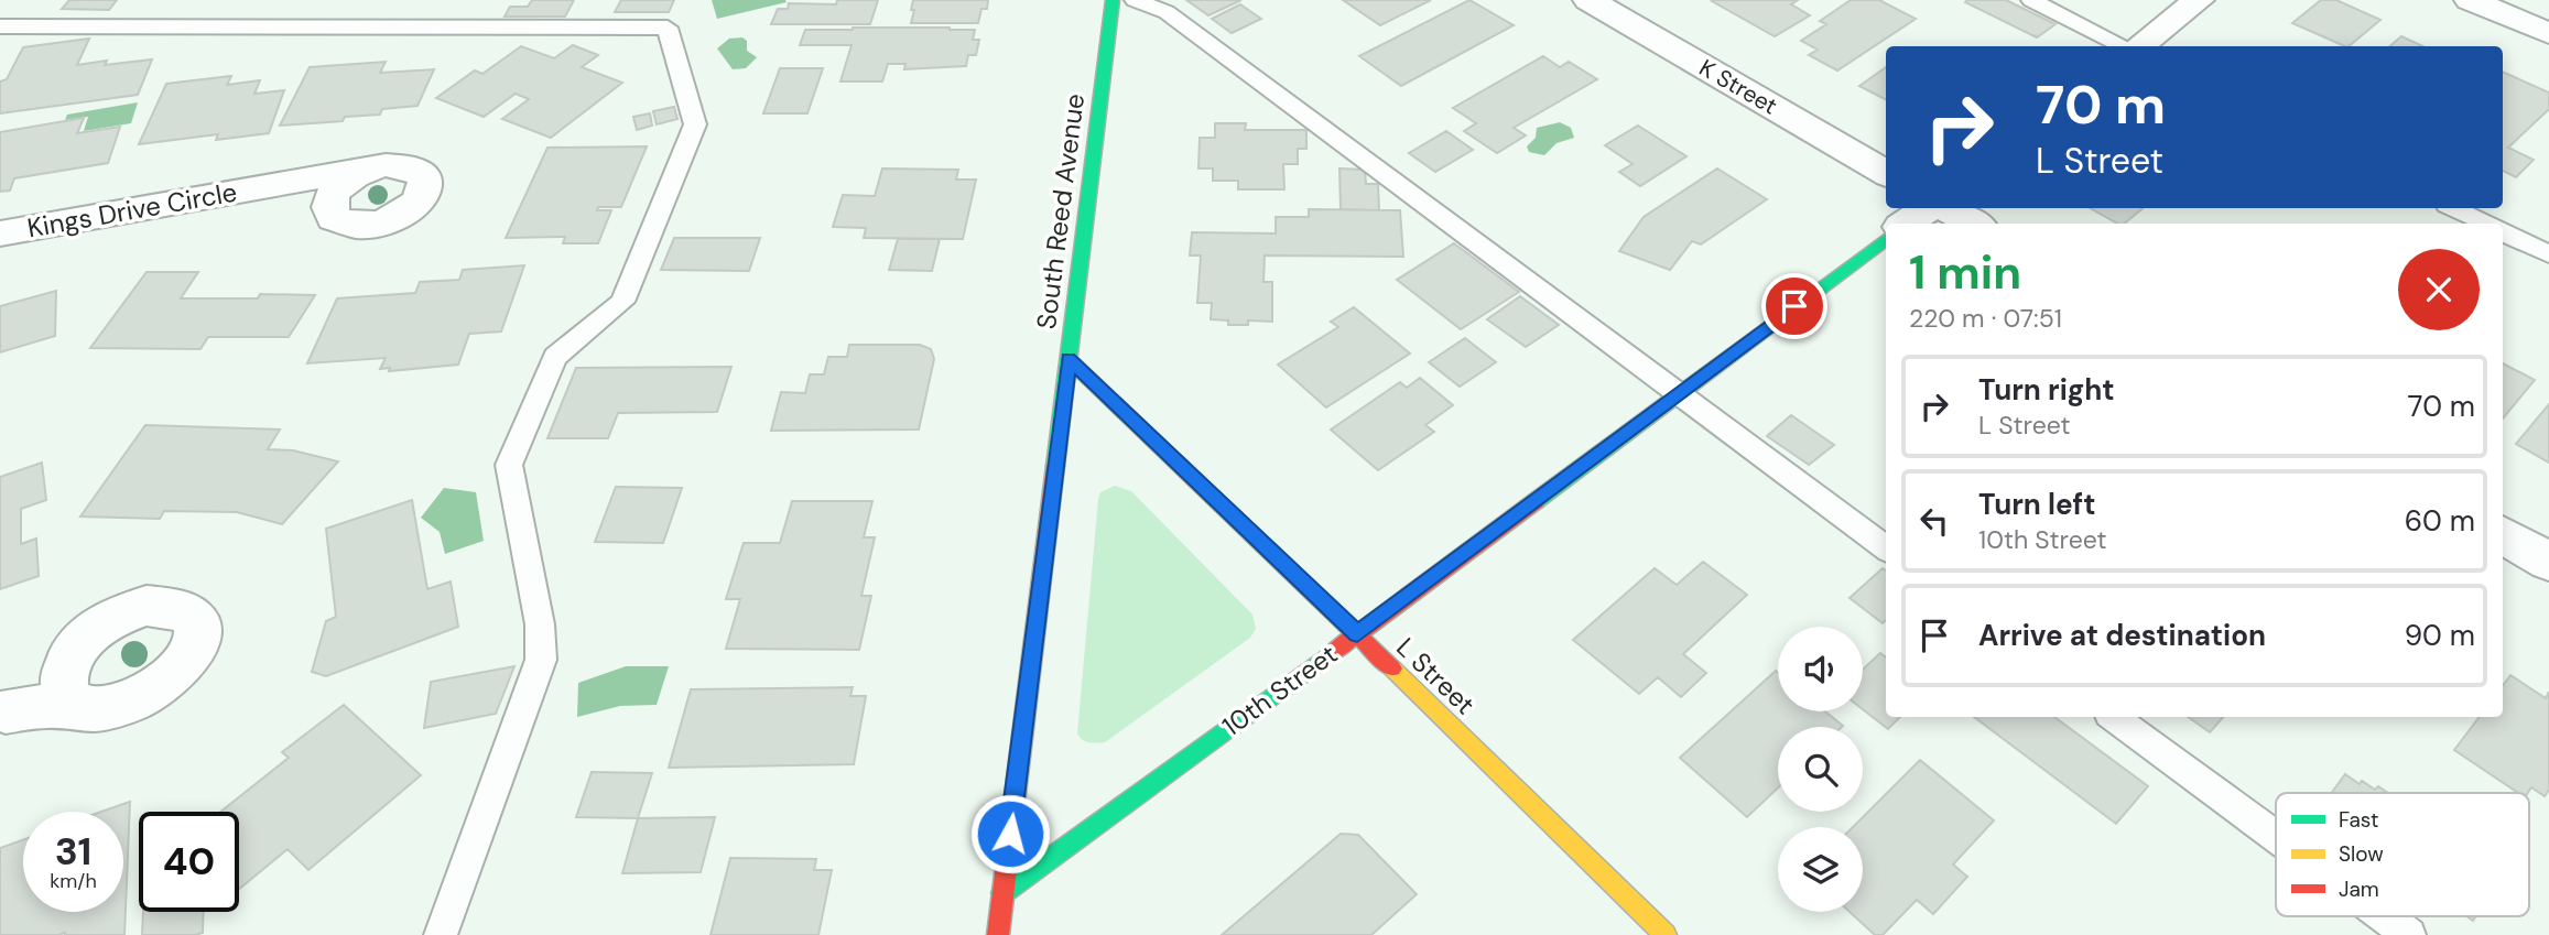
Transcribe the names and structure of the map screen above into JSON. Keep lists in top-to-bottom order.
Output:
{
  "streets": {
    "street": [
      "K Street",
      "Kings Drive Circle",
      "South Reed Avenue",
      "L Street",
      "10th Street"
    ]
  },
  "crossings": [
    ["South Reed Avenue", "L Street"],
    ["South Reed Avenue", "10th Street"],
    ["L Street", "10th Street"]
  ],
  "legend": ["Fast", "Slow", "Jam"],
  "page": {
    "turn": ["70 m", "L Street"],
    "heading": ["1 min", "220 m · 07:51"],
    "list": [
      {
        "name": "Turn right",
        "note": "L Street",
        "value": "70 m"
      },
      {
        "name": "Turn left",
        "note": "10th Street",
        "value": "60 m"
      },
      {
        "name": "Arrive at destination",
        "value": "90 m"
      }
    ],
    "speed": "31 km/h",
    "limit": "40"
  }
}
